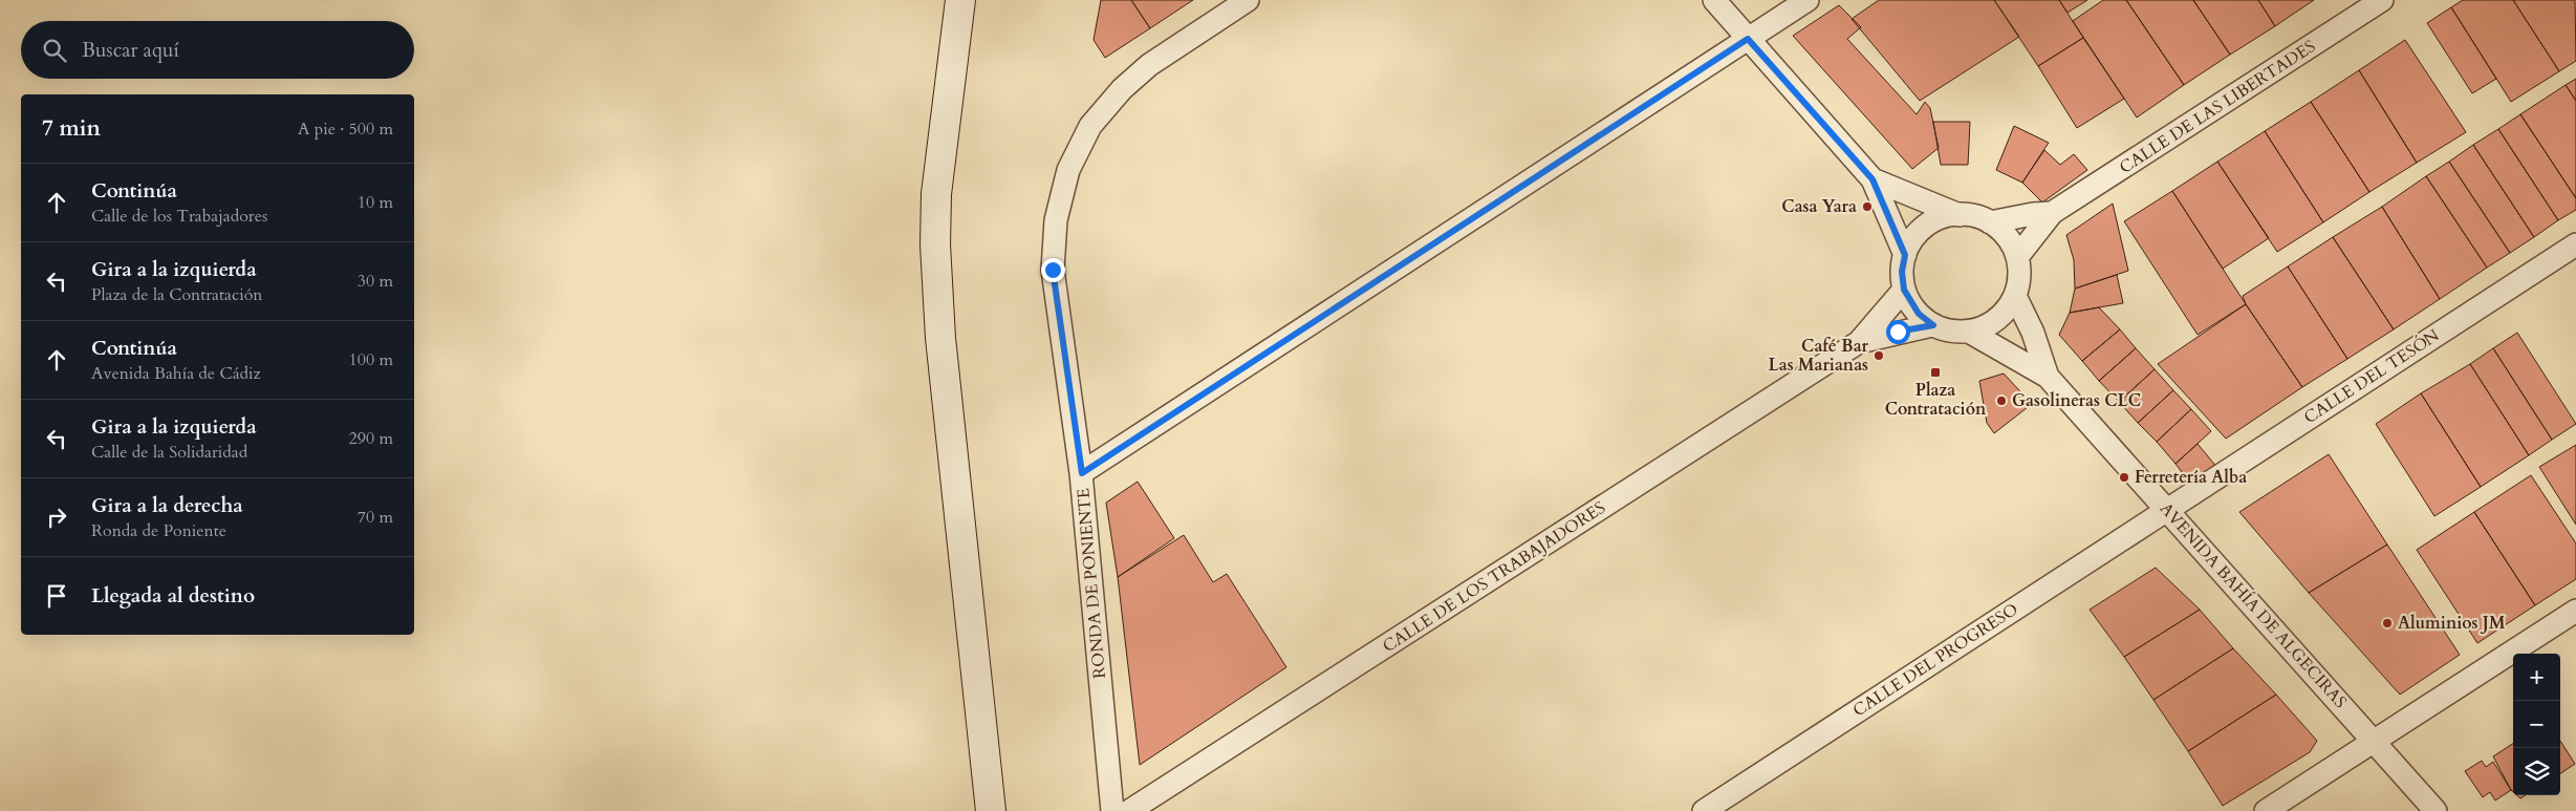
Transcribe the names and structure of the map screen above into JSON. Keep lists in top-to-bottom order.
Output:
{
  "streets": {
    "street": [
      "CALLE DE LAS LIBERTADES",
      "CALLE DEL TESÓN",
      "CALLE DE LOS TRABAJADORES",
      "RONDA DE PONIENTE",
      "AVENIDA BAHÍA DE ALGECIRAS",
      "CALLE DEL PROGRESO"
    ]
  },
  "crossings": [
    ["CALLE DE LAS LIBERTADES", "CALLE DE LOS TRABAJADORES"],
    ["CALLE DE LAS LIBERTADES", "AVENIDA BAHÍA DE ALGECIRAS"],
    ["CALLE DEL TESÓN", "AVENIDA BAHÍA DE ALGECIRAS"],
    ["CALLE DEL TESÓN", "CALLE DEL PROGRESO"],
    ["CALLE DE LOS TRABAJADORES", "AVENIDA BAHÍA DE ALGECIRAS"],
    ["AVENIDA BAHÍA DE ALGECIRAS", "CALLE DEL PROGRESO"]
  ],
  "places": {
    "other": [
      "Casa Yara",
      "Café Bar Las Marianas",
      "Gasolineras CLC",
      "Ferretería Alba",
      "Aluminios JM"
    ],
    "transit": ["Plaza Contratación"]
  },
  "page": {
    "search": "Buscar aquí",
    "heading": ["7 min", "A pie · 500 m"],
    "list": [
      ["Continúa", "Calle de los Trabajadores", "10 m"],
      ["Gira a la izquierda", "Plaza de la Contratación", "30 m"],
      ["Continúa", "Avenida Bahía de Cádiz", "100 m"],
      ["Gira a la izquierda", "Calle de la Solidaridad", "290 m"],
      ["Gira a la derecha", "Ronda de Poniente", "70 m"],
      "Llegada al destino"
    ],
    "map_buttons": ["+", "−"]
  }
}
